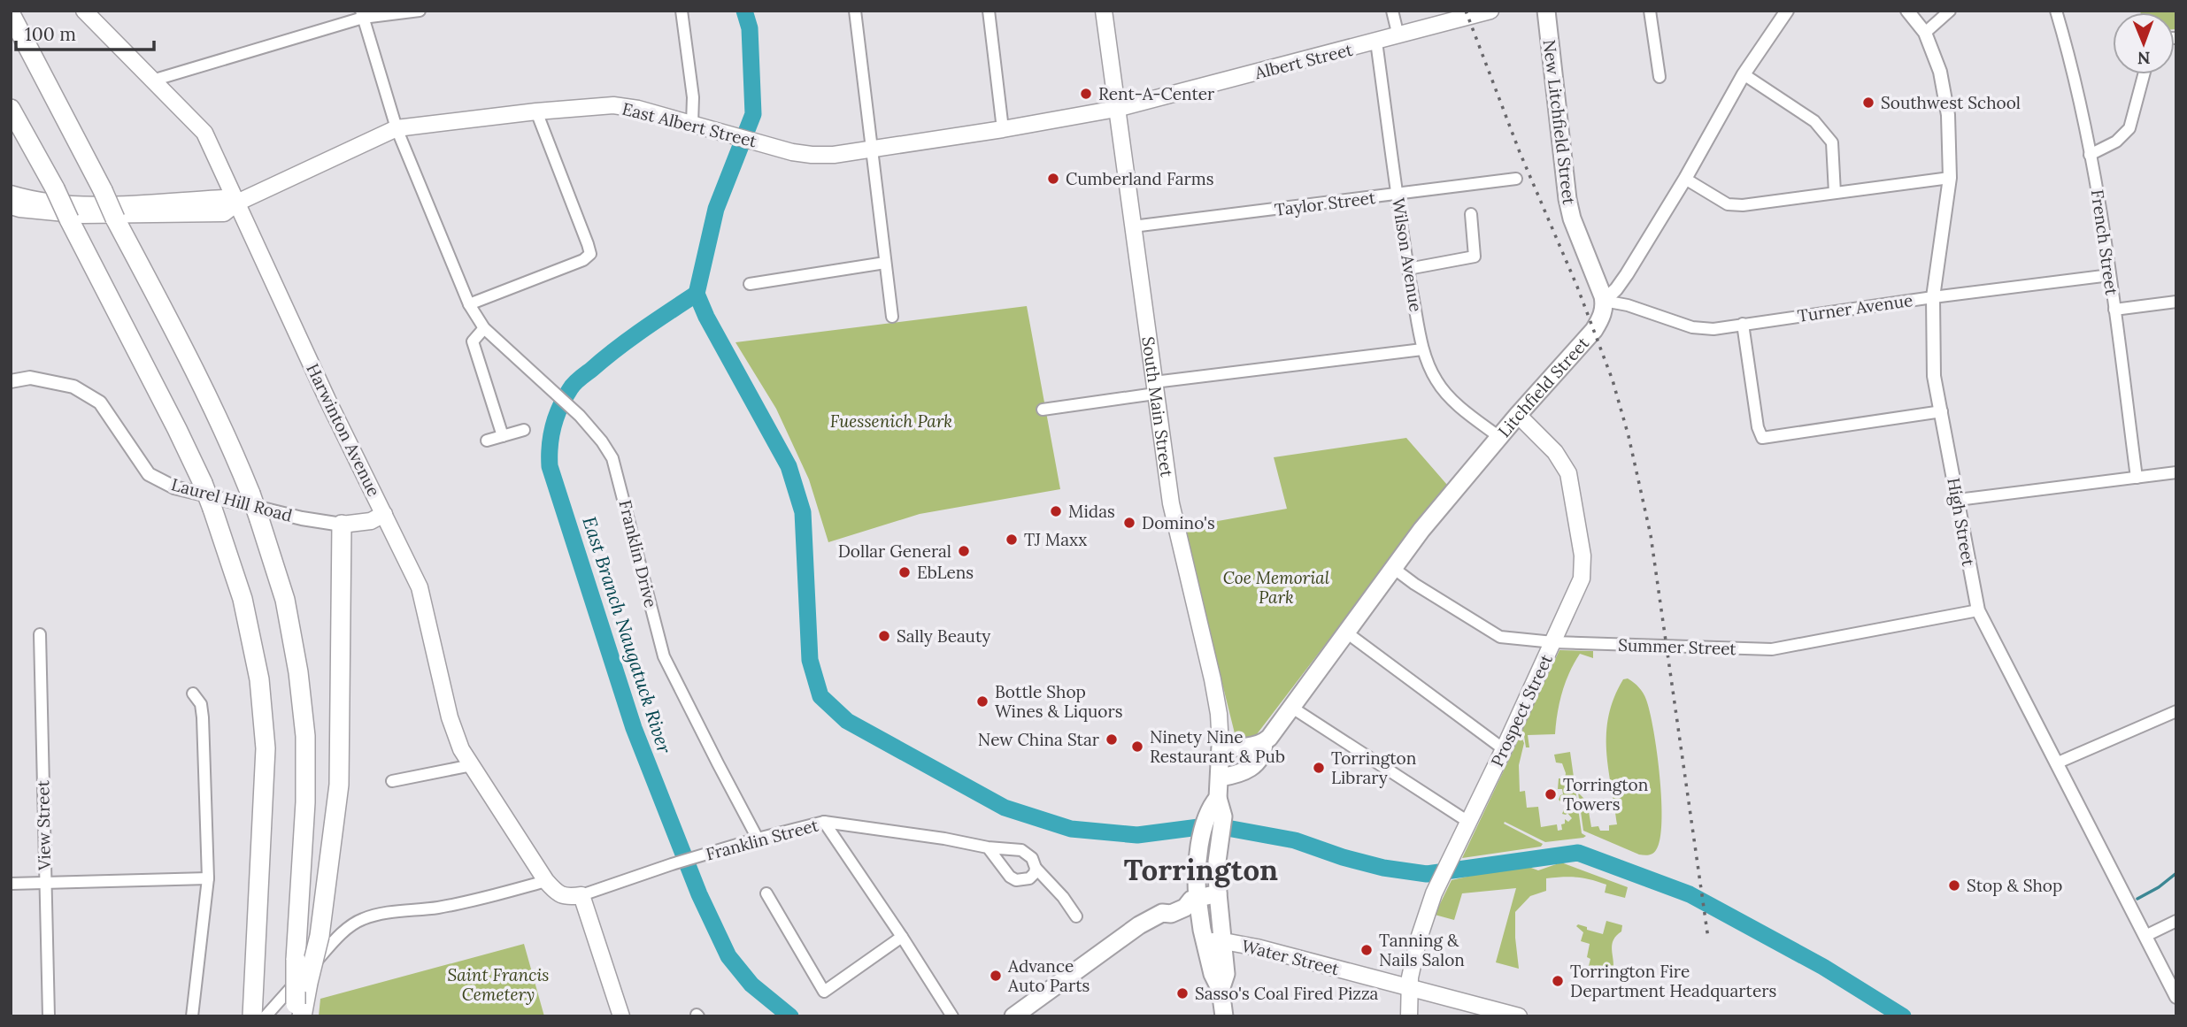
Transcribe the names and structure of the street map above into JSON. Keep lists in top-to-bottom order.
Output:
{
  "streets": {
    "main road": [
      "Albert Street",
      "New Litchfield Street",
      "East Albert Street",
      "Litchfield Street",
      "South Main Street",
      "Harwinton Avenue",
      "Laurel Hill Road",
      "Prospect Street",
      "Water Street"
    ],
    "street": [
      "Taylor Street",
      "French Street",
      "Wilson Avenue",
      "Turner Avenue",
      "High Street",
      "Franklin Drive",
      "Summer Street",
      "View Street",
      "Franklin Street"
    ]
  },
  "crossings": [
    ["Albert Street", "East Albert Street"],
    ["Albert Street", "Wilson Avenue"],
    ["Albert Street", "South Main Street"],
    ["New Litchfield Street", "Turner Avenue"],
    ["New Litchfield Street", "Litchfield Street"],
    ["East Albert Street", "South Main Street"],
    ["East Albert Street", "Harwinton Avenue"],
    ["East Albert Street", "Franklin Drive"],
    ["Taylor Street", "Wilson Avenue"],
    ["Taylor Street", "South Main Street"],
    ["French Street", "Turner Avenue"],
    ["Wilson Avenue", "Litchfield Street"],
    ["Turner Avenue", "Litchfield Street"],
    ["Turner Avenue", "High Street"],
    ["Litchfield Street", "South Main Street"],
    ["Litchfield Street", "Summer Street"],
    ["Litchfield Street", "Prospect Street"],
    ["South Main Street", "Water Street"],
    ["Harwinton Avenue", "Laurel Hill Road"],
    ["High Street", "Summer Street"],
    ["Franklin Drive", "Franklin Street"],
    ["Summer Street", "Prospect Street"],
    ["Prospect Street", "Water Street"]
  ],
  "districts": ["Torrington"],
  "water": ["East Branch Naugatuck River"],
  "parks": ["Fuessenich Park", "Coe Memorial Park", "Saint Francis Cemetery"],
  "places": [
    "Rent-A-Center",
    "Southwest School",
    "Cumberland Farms",
    "Midas",
    "Domino's",
    "TJ Maxx",
    "Dollar General",
    "EbLens",
    "Sally Beauty",
    "Bottle Shop Wines & Liquors",
    "New China Star",
    "Ninety Nine Restaurant & Pub",
    "Torrington Library",
    "Torrington Towers",
    "Stop & Shop",
    "Tanning & Nails Salon",
    "Advance Auto Parts",
    "Torrington Fire Department Headquarters",
    "Sasso's Coal Fired Pizza"
  ],
  "scale_bar": "100 m",
  "north": "bottom"
}
